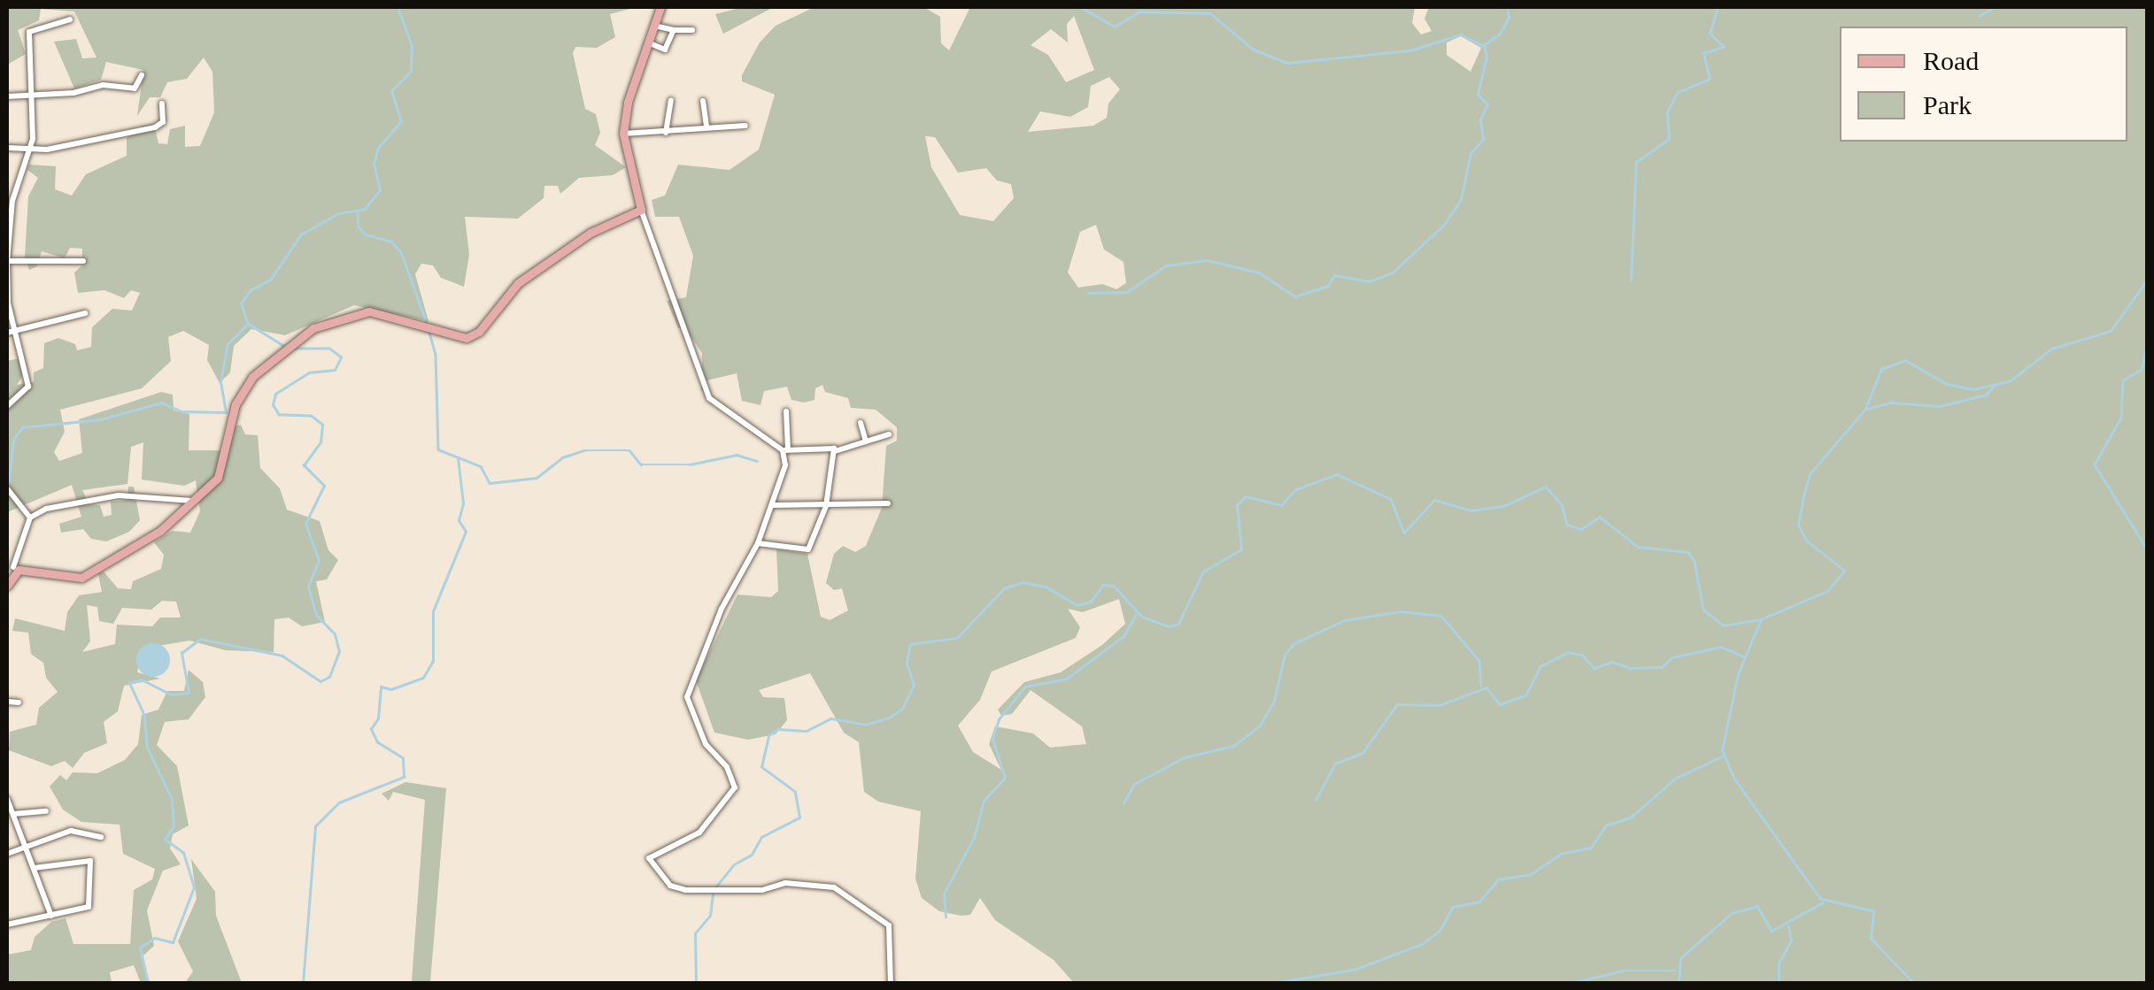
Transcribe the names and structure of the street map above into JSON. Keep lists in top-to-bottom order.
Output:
{
  "legend": ["Road", "Park"]
}
